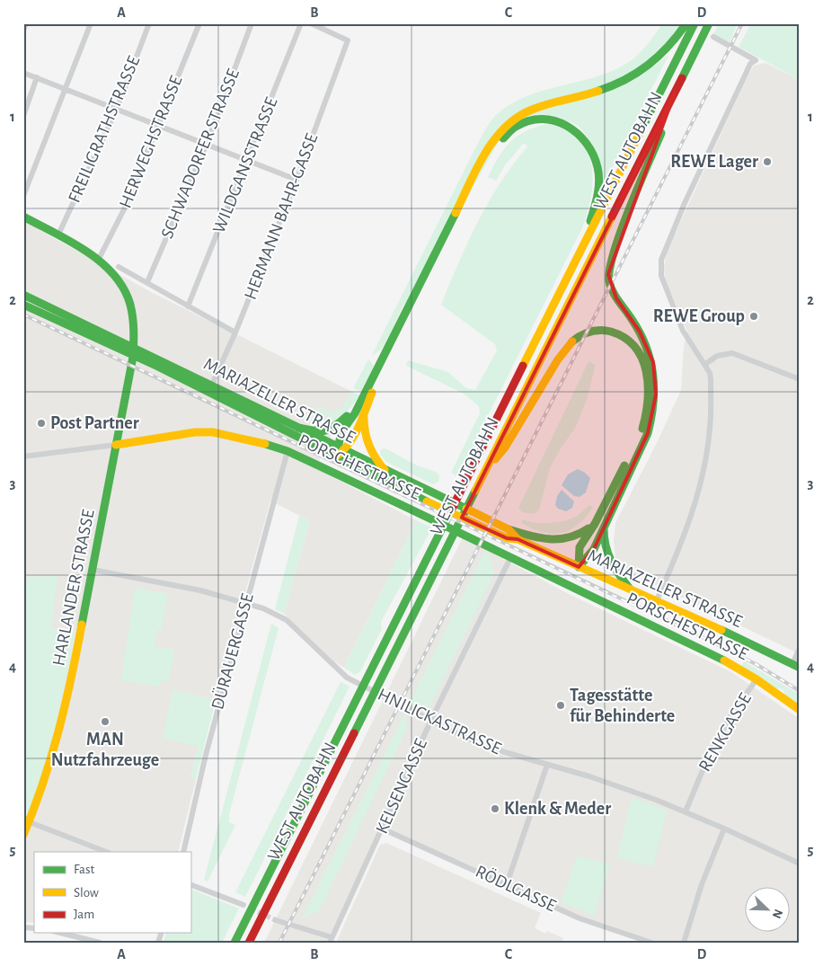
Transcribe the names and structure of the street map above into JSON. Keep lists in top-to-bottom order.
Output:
{
  "streets": {
    "main road": [
      "WEST AUTOBAHN",
      "MARIAZELLER STRASSE",
      "PORSCHESTRASSE",
      "HARLANDER STRASSE"
    ],
    "street": [
      "FREILIGRATHSTRASSE",
      "HERWEGHSTRASSE",
      "SCHWADORFER STRASSE",
      "WILDGANSSTRASSE",
      "HERMANN BAHR-GASSE",
      "DÜRAUERGASSE",
      "HNILICKASTRASSE",
      "RENKGASSE",
      "KELSENGASSE",
      "RÖDLGASSE"
    ]
  },
  "crossings": [
    ["FREILIGRATHSTRASSE", "HARLANDER STRASSE"],
    ["HERWEGHSTRASSE", "HARLANDER STRASSE"],
    ["HERMANN BAHR-GASSE", "MARIAZELLER STRASSE"],
    ["PORSCHESTRASSE", "HARLANDER STRASSE"],
    ["PORSCHESTRASSE", "DÜRAUERGASSE"],
    ["PORSCHESTRASSE", "RENKGASSE"],
    ["PORSCHESTRASSE", "KELSENGASSE"],
    ["HARLANDER STRASSE", "HNILICKASTRASSE"],
    ["DÜRAUERGASSE", "HNILICKASTRASSE"],
    ["HNILICKASTRASSE", "RENKGASSE"],
    ["HNILICKASTRASSE", "KELSENGASSE"],
    ["KELSENGASSE", "RÖDLGASSE"]
  ],
  "places": [
    "REWE Lager",
    "REWE Group",
    "Post Partner",
    "Tagesstätte für Behinderte",
    "MAN Nutzfahrzeuge",
    "Klenk & Meder"
  ],
  "legend": ["Fast", "Slow", "Jam"],
  "north": "bottom right",
  "grid": {
    "columns": [
      "A",
      "B",
      "C",
      "D"
    ],
    "rows": [
      "1",
      "2",
      "3",
      "4",
      "5"
    ]
  }
}
